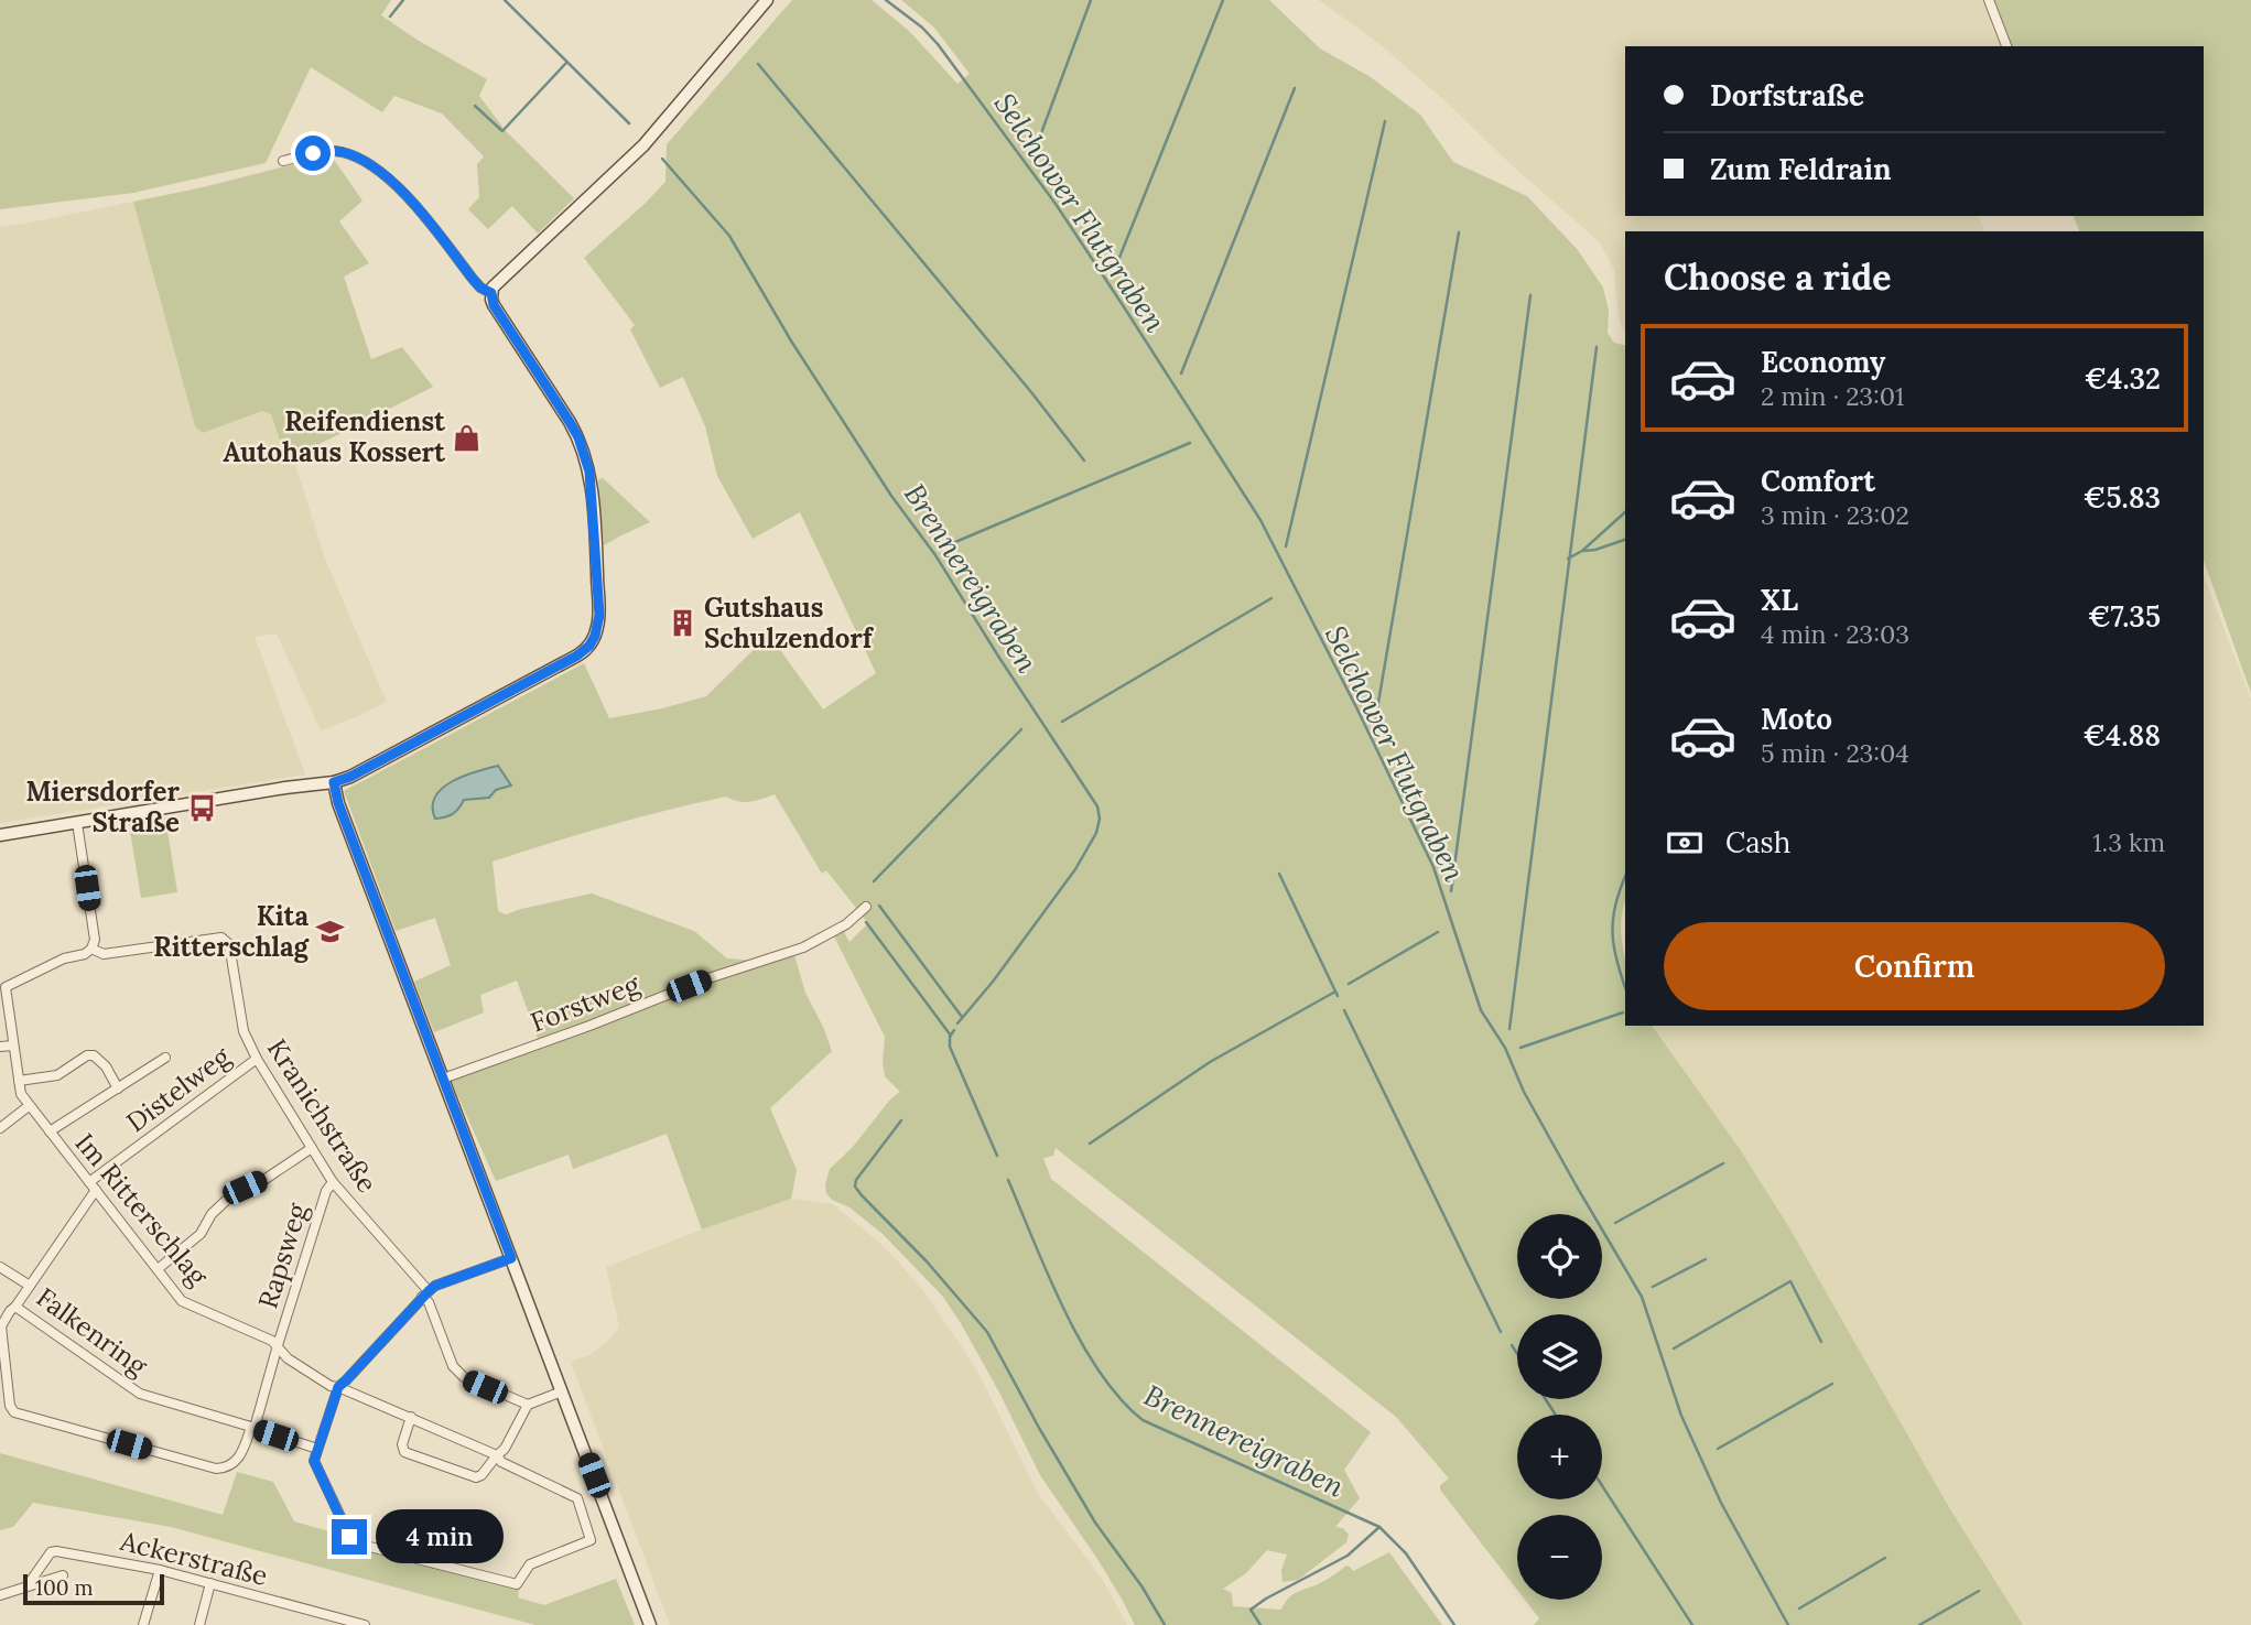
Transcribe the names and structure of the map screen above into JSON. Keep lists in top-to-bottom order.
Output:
{
  "streets": {
    "street": [
      "Forstweg",
      "Distelweg",
      "Kranichstraße",
      "Im Ritterschlag",
      "Rapsweg",
      "Falkenring",
      "Ackerstraße"
    ]
  },
  "crossings": [
    ["Distelweg", "Kranichstraße"],
    ["Distelweg", "Im Ritterschlag"],
    ["Distelweg", "Falkenring"],
    ["Kranichstraße", "Im Ritterschlag"],
    ["Kranichstraße", "Rapsweg"],
    ["Im Ritterschlag", "Rapsweg"],
    ["Im Ritterschlag", "Falkenring"]
  ],
  "water": ["Selchower Flutgraben", "Brennereigraben"],
  "places": {
    "shop": ["Reifendienst Autohaus Kossert"],
    "building": ["Gutshaus Schulzendorf"],
    "bus stop": ["Miersdorfer Straße"],
    "school or university": ["Kita Ritterschlag"]
  },
  "scale_bar": "100 m",
  "page": {
    "banner": ["Dorfstraße", "Zum Feldrain"],
    "heading": "Choose a ride",
    "list": [
      {
        "name": "Economy",
        "note": "2 min · 23:01",
        "value": "€4.32"
      },
      {
        "name": "Comfort",
        "note": "3 min · 23:02",
        "value": "€5.83"
      },
      {
        "name": "XL",
        "note": "4 min · 23:03",
        "value": "€7.35"
      },
      {
        "name": "Moto",
        "note": "5 min · 23:04",
        "value": "€4.88"
      }
    ],
    "pay": ["Cash", "1.3 km"],
    "buttons": "Confirm",
    "map_buttons": ["+", "−"],
    "bubble": "4 min",
    "scale": "100 m"
  }
}
